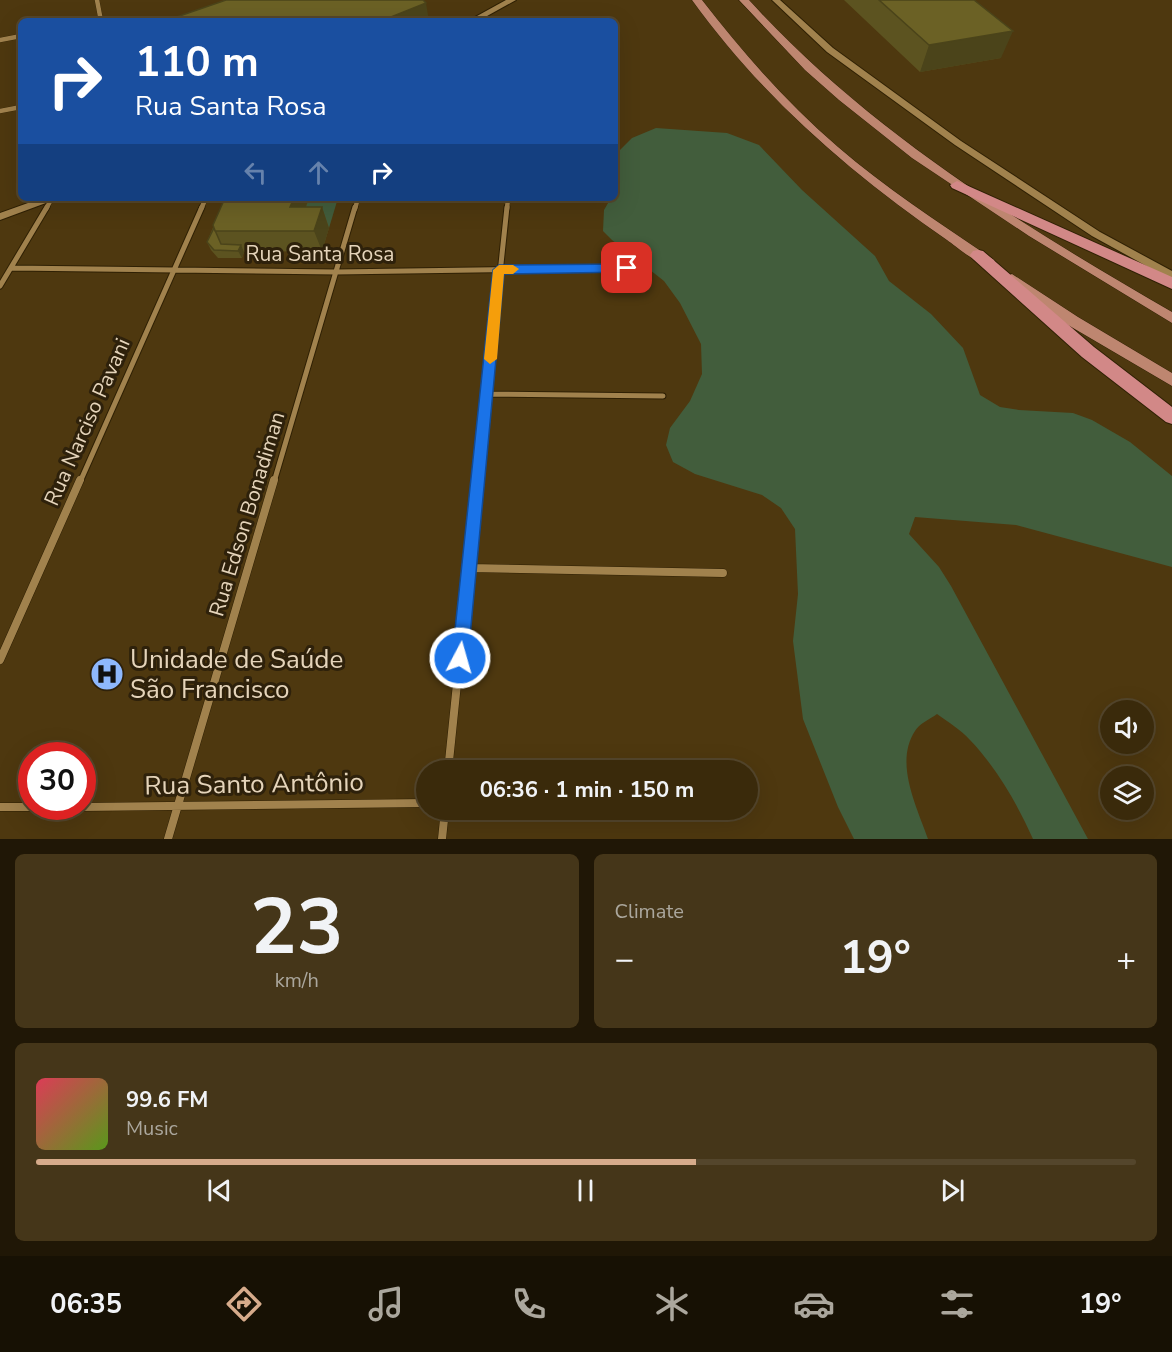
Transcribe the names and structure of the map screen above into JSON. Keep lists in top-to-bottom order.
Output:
{
  "streets": {
    "street": [
      "Rua Santa Rosa",
      "Rua Narciso Pavani",
      "Rua Edson Bonadiman",
      "Rua Santo Antônio"
    ]
  },
  "crossings": [
    ["Rua Santa Rosa", "Rua Narciso Pavani"],
    ["Rua Santa Rosa", "Rua Edson Bonadiman"],
    ["Rua Edson Bonadiman", "Rua Santo Antônio"]
  ],
  "places": {
    "hospital": ["Unidade de Saúde São Francisco"]
  },
  "page": {
    "turn": ["110 m", "Rua Santa Rosa"],
    "limit": "30",
    "trip": "06:36 · 1 min · 150 m",
    "tile": [
      ["23", "km/h"],
      "Climate"
    ],
    "heat": ["−", "19°", "+"],
    "song": ["99.6 FM", "Music"],
    "tabs": ["06:35", "19°"]
  }
}
